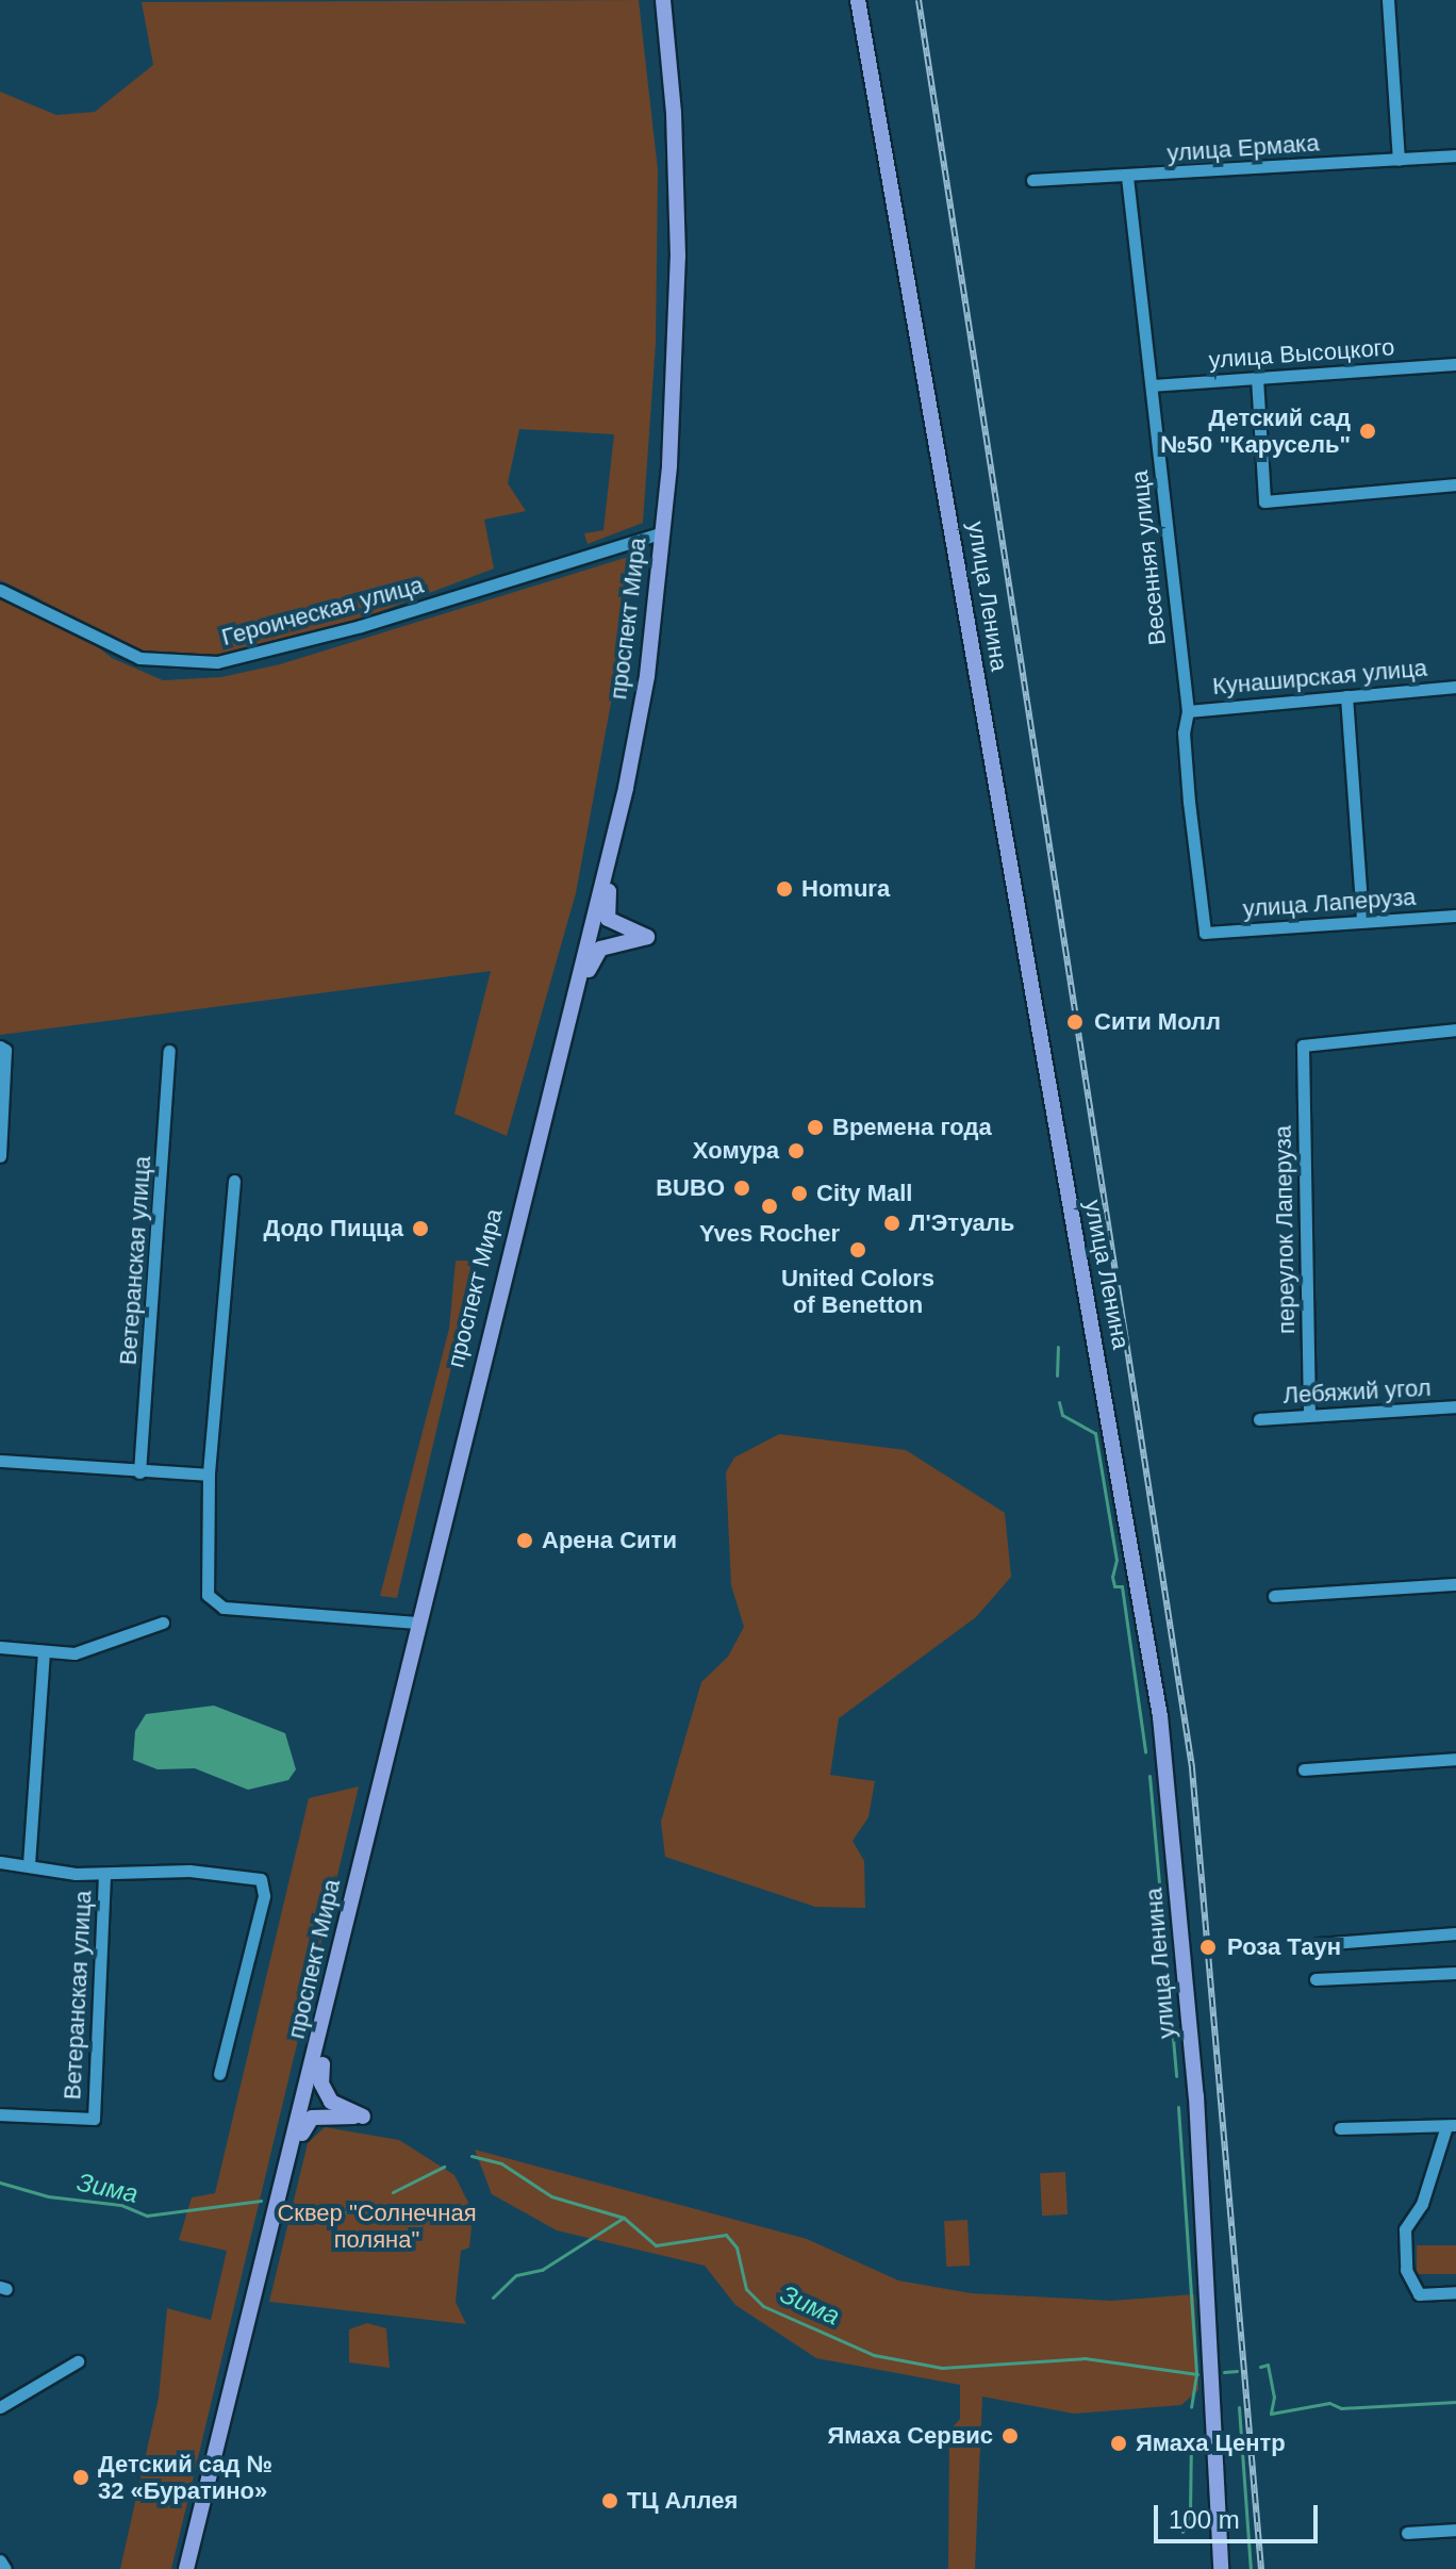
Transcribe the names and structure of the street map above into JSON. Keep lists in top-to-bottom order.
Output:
{
  "streets": {
    "main road": ["улица Ленина", "проспект Мира"],
    "street": [
      "улица Ермака",
      "улица Высоцкого",
      "Весенняя улица",
      "Героическая улица",
      "Кунаширская улица",
      "улица Лаперуза",
      "переулок Лаперуза",
      "Ветеранская улица",
      "Лебяжий угол"
    ]
  },
  "crossings": [
    ["улица Ермака", "Весенняя улица"],
    ["улица Высоцкого", "Весенняя улица"],
    ["Весенняя улица", "Кунаширская улица"],
    ["Весенняя улица", "улица Лаперуза"],
    ["Героическая улица", "проспект Мира"],
    ["переулок Лаперуза", "Лебяжий угол"]
  ],
  "water": ["Зима"],
  "parks": ["Сквер \"Солнечная поляна\""],
  "places": [
    "Детский сад №50 \"Карусель\"",
    "Homura",
    "Сити Молл",
    "Времена года",
    "Хомура",
    "BUBO",
    "City Mall",
    "Yves Rocher",
    "Л'Этуаль",
    "Додо Пицца",
    "United Colors of Benetton",
    "Арена Сити",
    "Роза Таун",
    "Ямаха Сервис",
    "Ямаха Центр",
    "Детский сад № 32 «Буратино»",
    "ТЦ Аллея"
  ],
  "scale_bar": "100 m"
}
